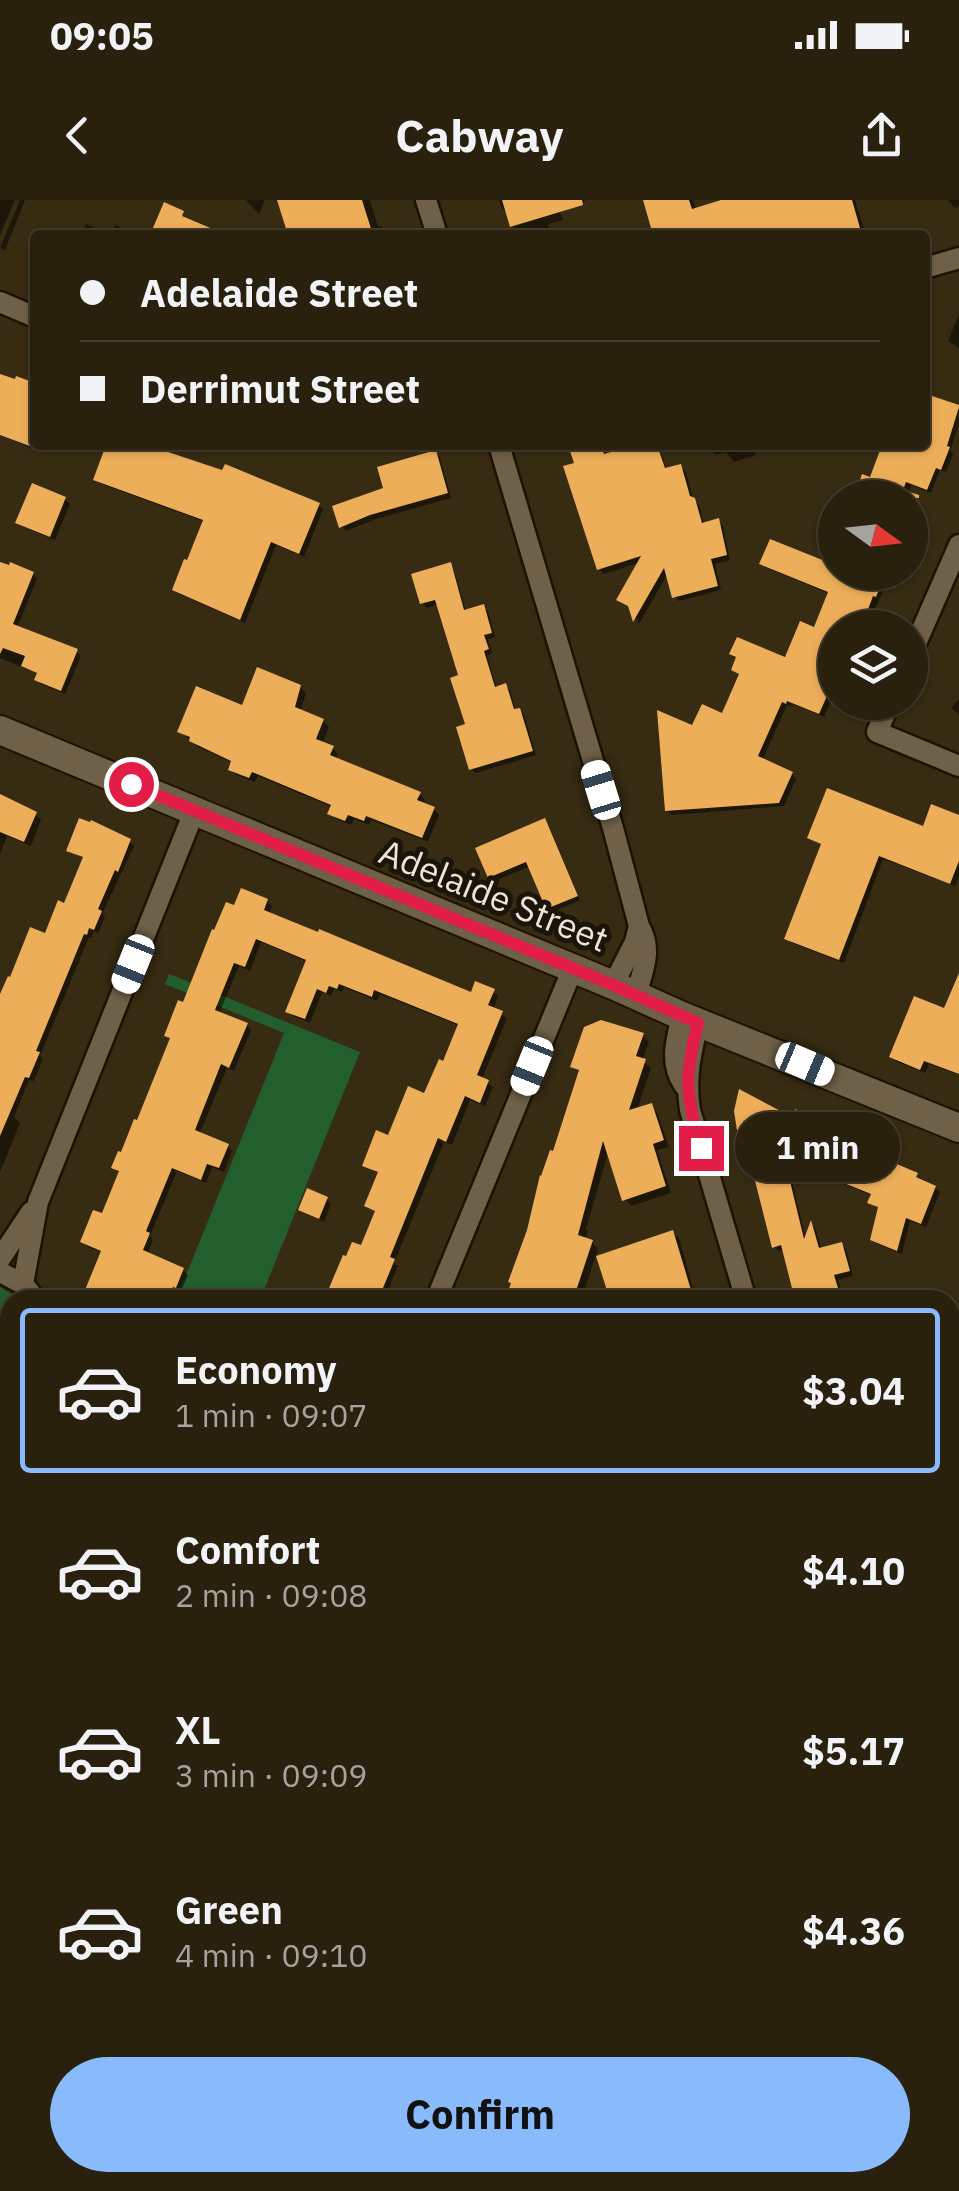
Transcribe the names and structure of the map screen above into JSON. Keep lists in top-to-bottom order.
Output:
{
  "streets": {
    "street": ["Adelaide Street"]
  },
  "north": "right",
  "page": {
    "status": "09:05",
    "header": "Cabway",
    "banner": ["Adelaide Street", "Derrimut Street"],
    "bubble": "1 min",
    "list": [
      {
        "name": "Economy",
        "note": "1 min · 09:07",
        "value": "$3.04"
      },
      {
        "name": "Comfort",
        "note": "2 min · 09:08",
        "value": "$4.10"
      },
      {
        "name": "XL",
        "note": "3 min · 09:09",
        "value": "$5.17"
      },
      {
        "name": "Green",
        "note": "4 min · 09:10",
        "value": "$4.36"
      }
    ],
    "buttons": "Confirm"
  }
}
